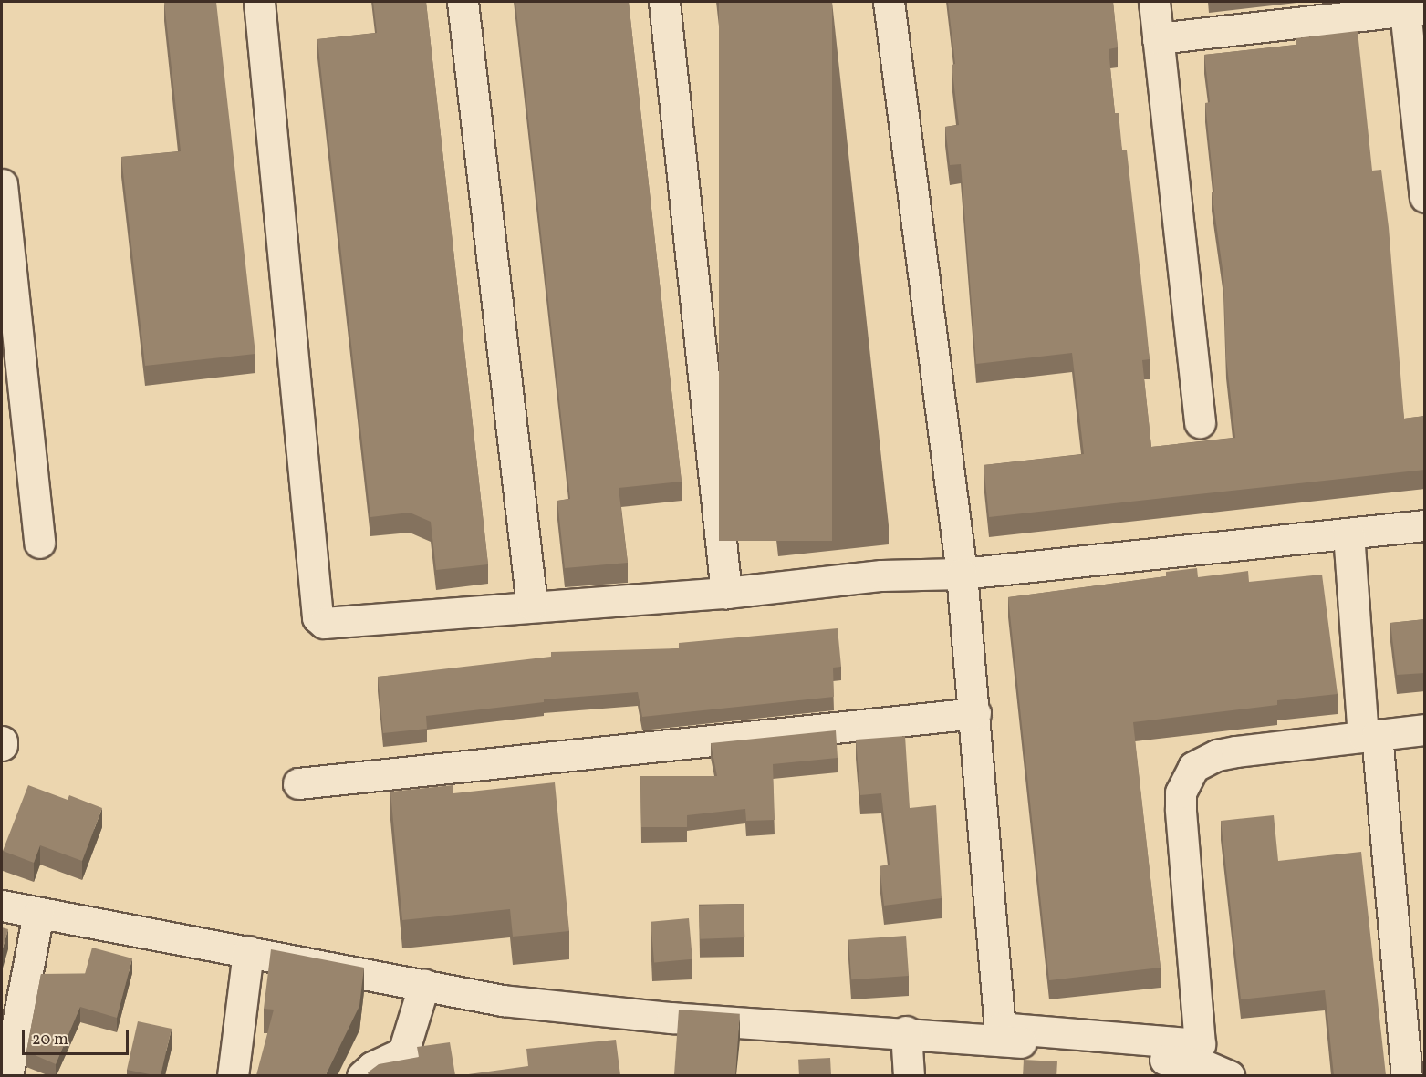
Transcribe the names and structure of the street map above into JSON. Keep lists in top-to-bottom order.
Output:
{
  "scale_bar": "20 m"
}
